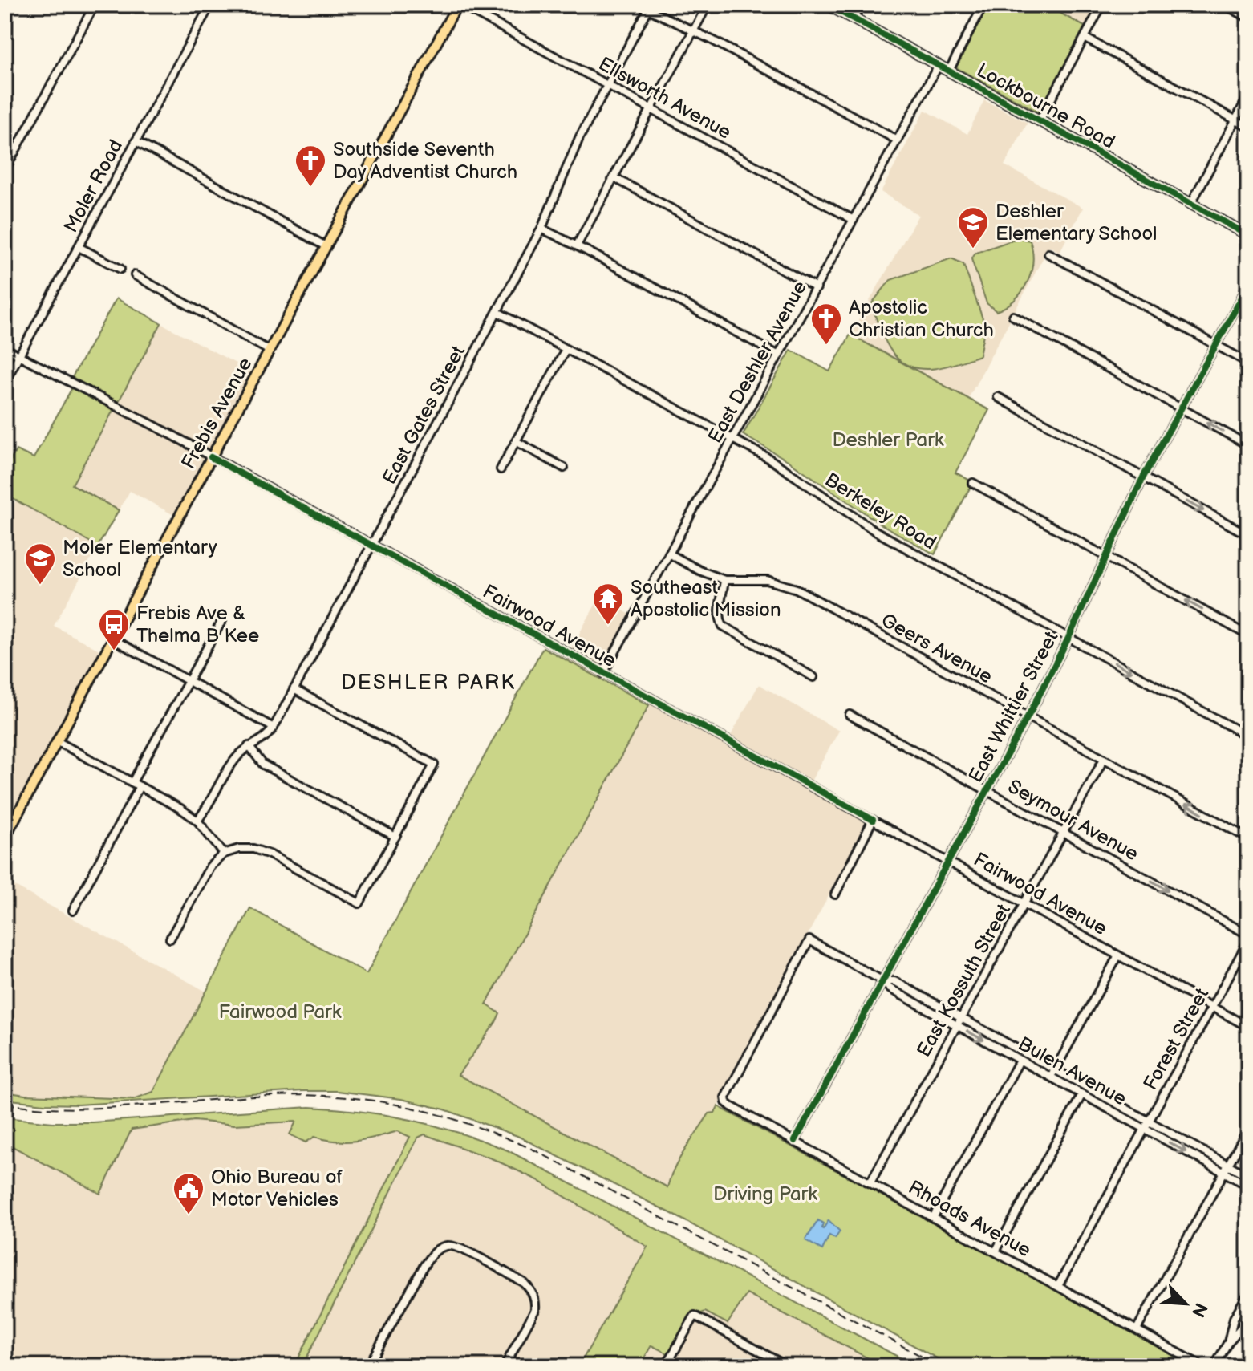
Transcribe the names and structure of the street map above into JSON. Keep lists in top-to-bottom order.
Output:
{
  "streets": {
    "main road": ["Lockbourne Road", "Frebis Avenue"],
    "street": [
      "Ellsworth Avenue",
      "Moler Road",
      "East Deshler Avenue",
      "East Gates Street",
      "Berkeley Road",
      "Fairwood Avenue",
      "Geers Avenue",
      "East Whittier Street",
      "Seymour Avenue",
      "East Kossuth Street",
      "Forest Street",
      "Bulen Avenue",
      "Rhoads Avenue"
    ]
  },
  "crossings": [
    ["Ellsworth Avenue", "East Deshler Avenue"],
    ["Ellsworth Avenue", "Frebis Avenue"],
    ["Ellsworth Avenue", "East Gates Street"],
    ["Lockbourne Road", "East Deshler Avenue"],
    ["Moler Road", "Fairwood Avenue"],
    ["East Deshler Avenue", "Berkeley Road"],
    ["East Deshler Avenue", "Fairwood Avenue"],
    ["East Deshler Avenue", "Geers Avenue"],
    ["Frebis Avenue", "Fairwood Avenue"],
    ["East Gates Street", "Berkeley Road"],
    ["East Gates Street", "Fairwood Avenue"],
    ["Berkeley Road", "East Whittier Street"],
    ["Fairwood Avenue", "East Whittier Street"],
    ["Fairwood Avenue", "East Kossuth Street"],
    ["Fairwood Avenue", "Forest Street"],
    ["Geers Avenue", "East Whittier Street"],
    ["Geers Avenue", "East Kossuth Street"],
    ["East Whittier Street", "Seymour Avenue"],
    ["East Whittier Street", "Bulen Avenue"],
    ["East Whittier Street", "Rhoads Avenue"],
    ["Seymour Avenue", "East Kossuth Street"],
    ["East Kossuth Street", "Bulen Avenue"],
    ["East Kossuth Street", "Rhoads Avenue"],
    ["Forest Street", "Bulen Avenue"],
    ["Forest Street", "Rhoads Avenue"],
    ["Bulen Avenue", "Rhoads Avenue"]
  ],
  "one_way": ["Seymour Avenue"],
  "districts": ["DESHLER PARK"],
  "parks": ["Deshler Park", "Fairwood Park", "Driving Park"],
  "places": {
    "church": ["Southside Seventh Day Adventist Church", "Apostolic Christian Church"],
    "school or university": ["Deshler Elementary School", "Moler Elementary School"],
    "temple": ["Southeast Apostolic Mission"],
    "bus stop": ["Frebis Ave & Thelma B Kee"],
    "public building": ["Ohio Bureau of Motor Vehicles"]
  },
  "north": "bottom right"
}
